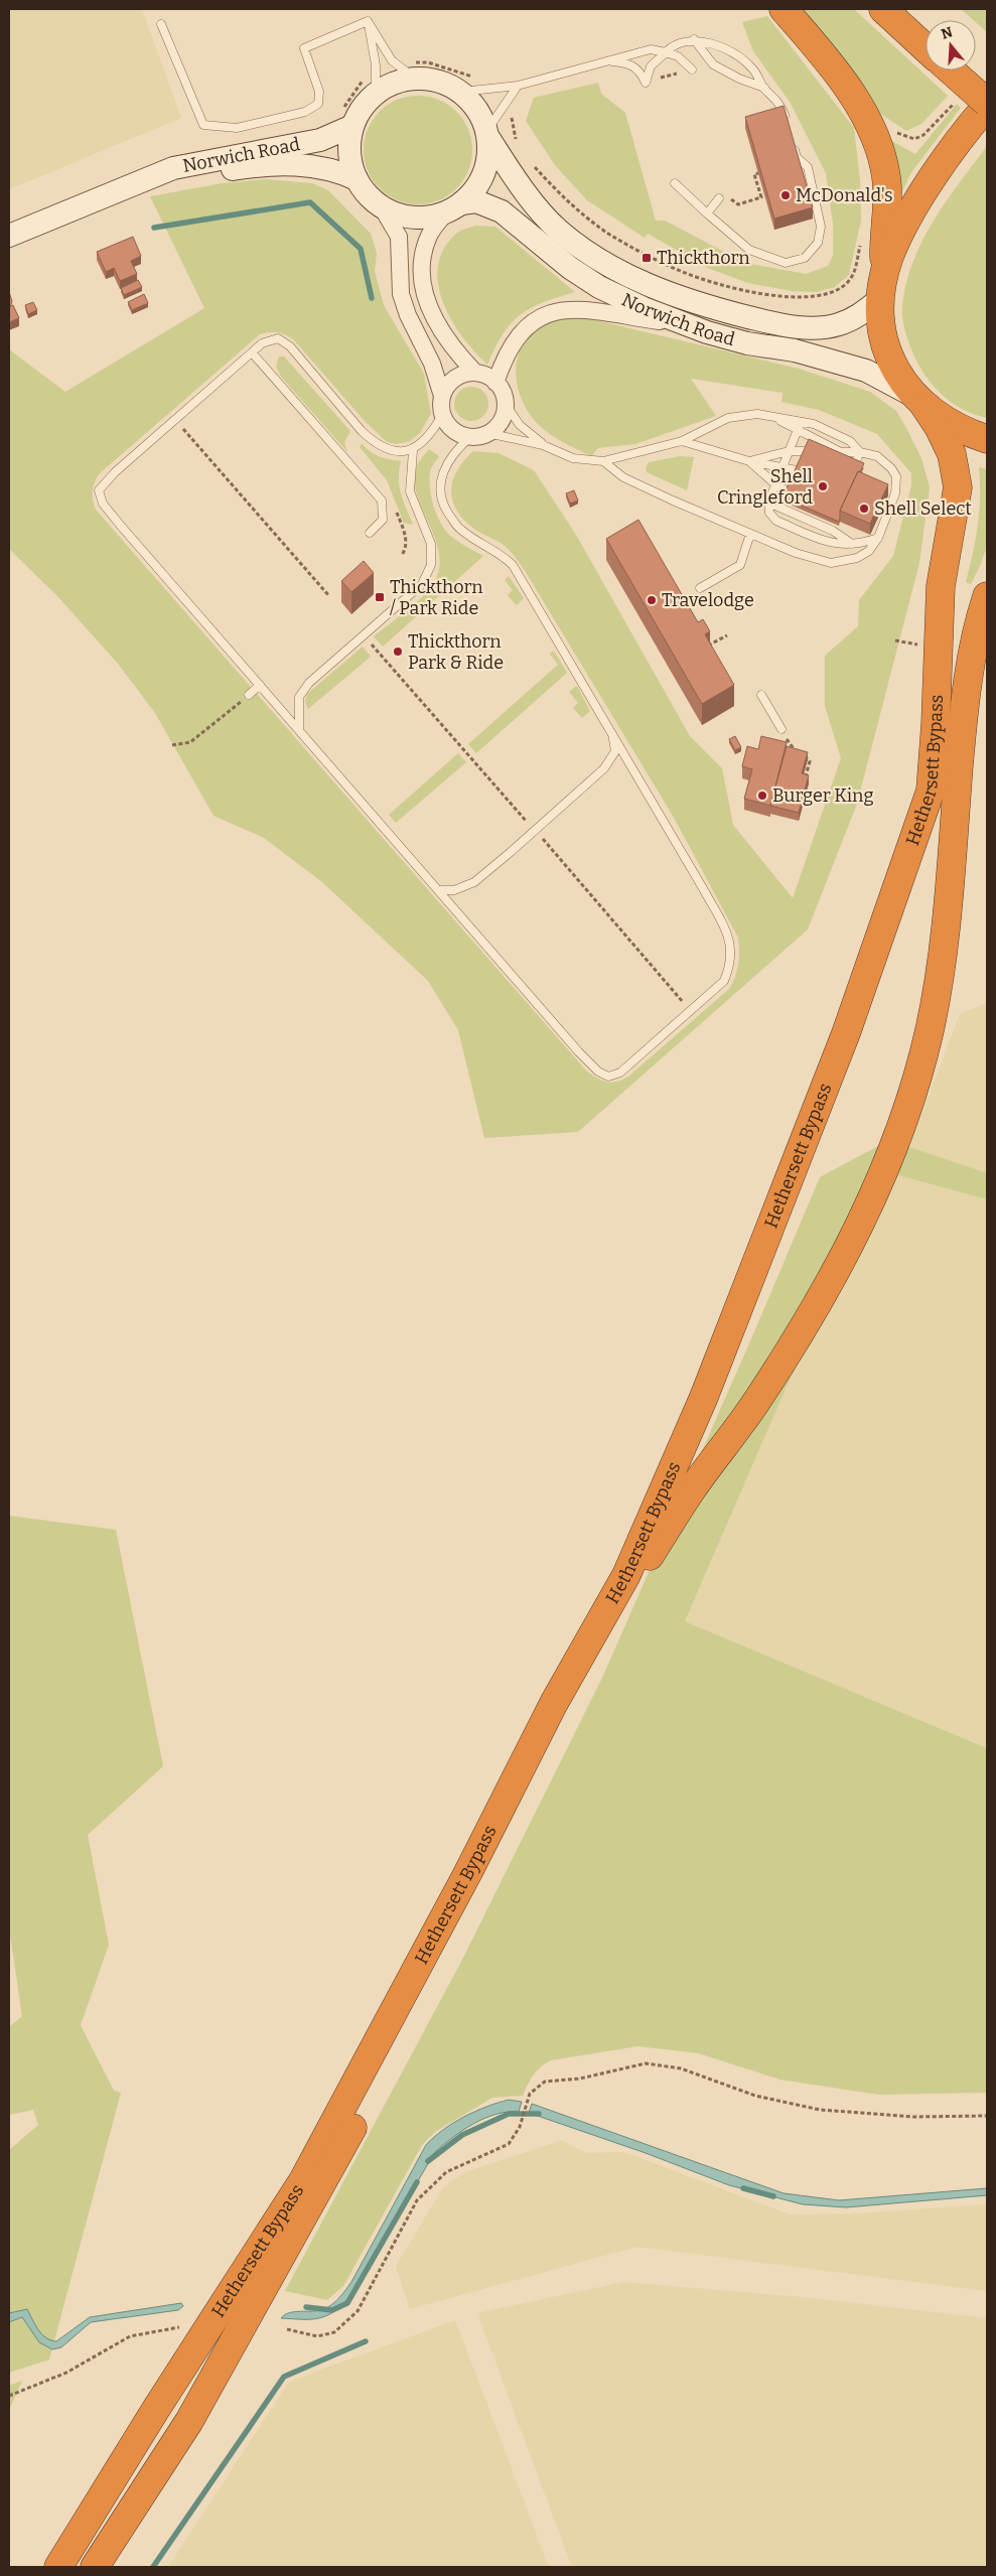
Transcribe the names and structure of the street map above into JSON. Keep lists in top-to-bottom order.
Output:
{
  "streets": {
    "highway": ["Hethersett Bypass"],
    "main road": ["Norwich Road"]
  },
  "crossings": [
    ["Norwich Road", "Hethersett Bypass"]
  ],
  "places": {
    "other": [
      "McDonald's",
      "Shell Cringleford",
      "Shell Select",
      "Travelodge",
      "Thickthorn Park & Ride",
      "Burger King"
    ],
    "transit": ["Thickthorn", "Thickthorn / Park Ride"]
  },
  "north": "top"
}
